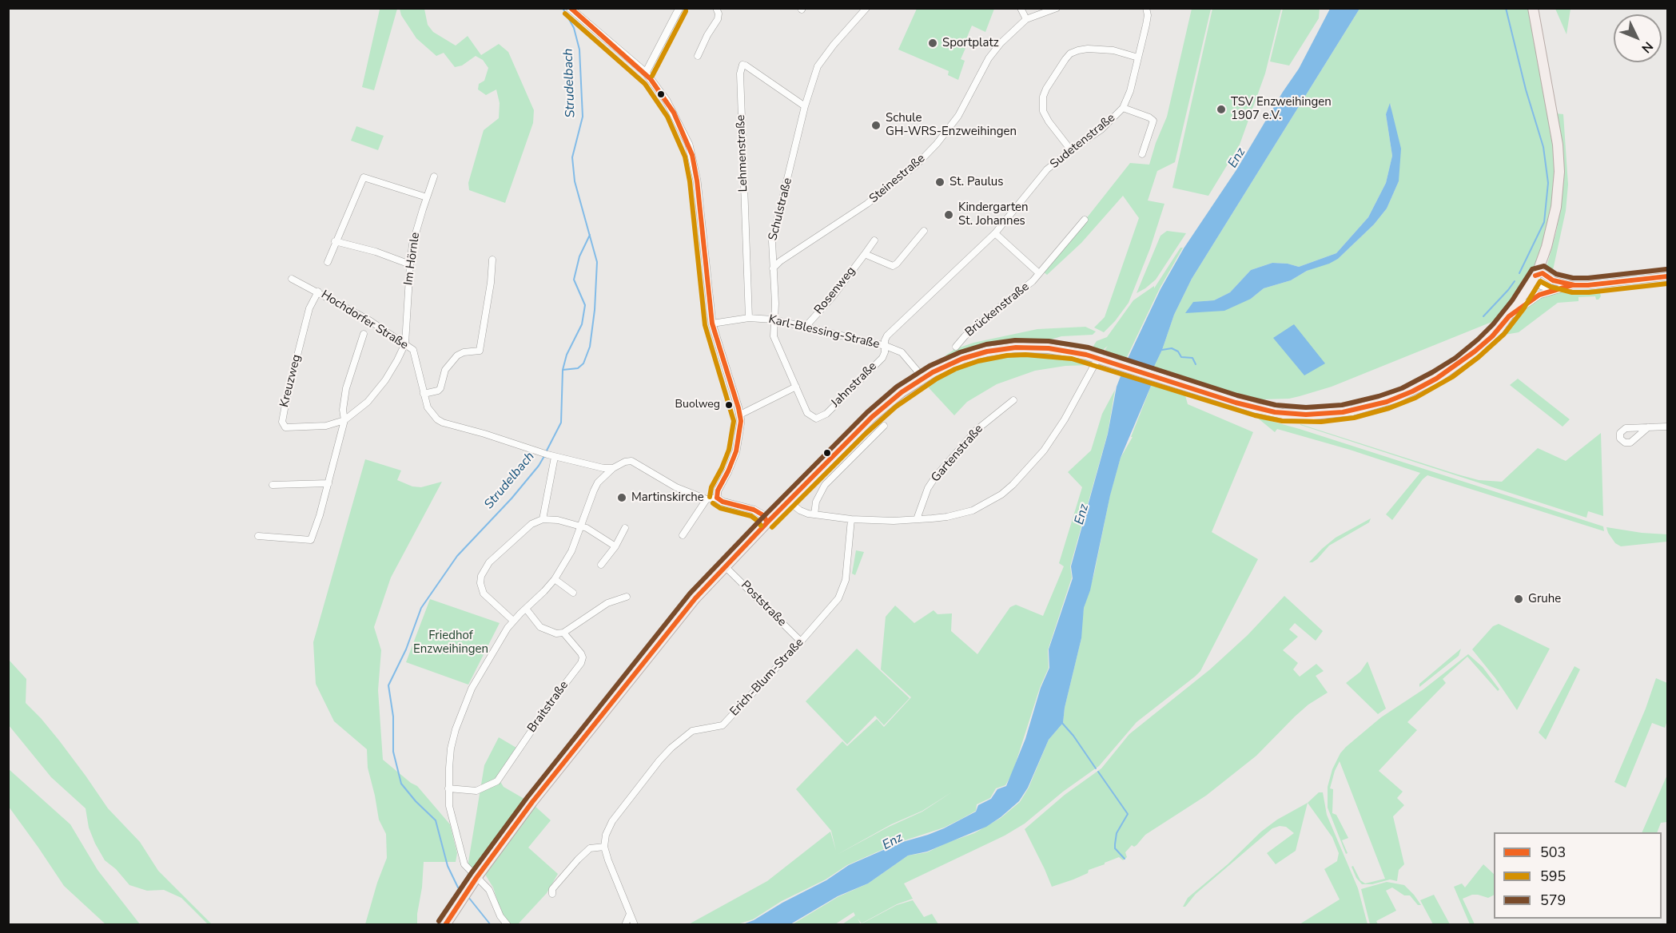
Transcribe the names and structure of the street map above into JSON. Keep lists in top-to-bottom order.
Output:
{
  "streets": {
    "street": [
      "Sudetenstraße",
      "Lehmenstraße",
      "Steinestraße",
      "Schulstraße",
      "Im Hörnle",
      "Rosenweg",
      "Brückenstraße",
      "Hochdorfer Straße",
      "Karl-Blessing-Straße",
      "Kreuzweg",
      "Jahnstraße",
      "Gartenstraße",
      "Poststraße",
      "Erich-Blum-Straße",
      "Braitstraße"
    ]
  },
  "crossings": [
    ["Sudetenstraße", "Karl-Blessing-Straße"],
    ["Sudetenstraße", "Jahnstraße"],
    ["Lehmenstraße", "Schulstraße"],
    ["Lehmenstraße", "Karl-Blessing-Straße"],
    ["Steinestraße", "Schulstraße"],
    ["Schulstraße", "Karl-Blessing-Straße"],
    ["Schulstraße", "Jahnstraße"],
    ["Im Hörnle", "Hochdorfer Straße"],
    ["Im Hörnle", "Kreuzweg"],
    ["Rosenweg", "Karl-Blessing-Straße"],
    ["Hochdorfer Straße", "Kreuzweg"],
    ["Karl-Blessing-Straße", "Jahnstraße"],
    ["Poststraße", "Erich-Blum-Straße"]
  ],
  "water": ["Strudelbach", "Enz"],
  "parks": ["Friedhof Enzweihingen"],
  "places": [
    "Sportplatz",
    "TSV Enzweihingen 1907 e.V.",
    "Schule GH-WRS-Enzweihingen",
    "St. Paulus",
    "Kindergarten St. Johannes",
    "Buolweg",
    "Martinskirche",
    "Gruhe"
  ],
  "lines": ["transit line 503", "transit line 595", "transit line 579"],
  "legend": ["503", "595", "579"],
  "north": "bottom right"
}
